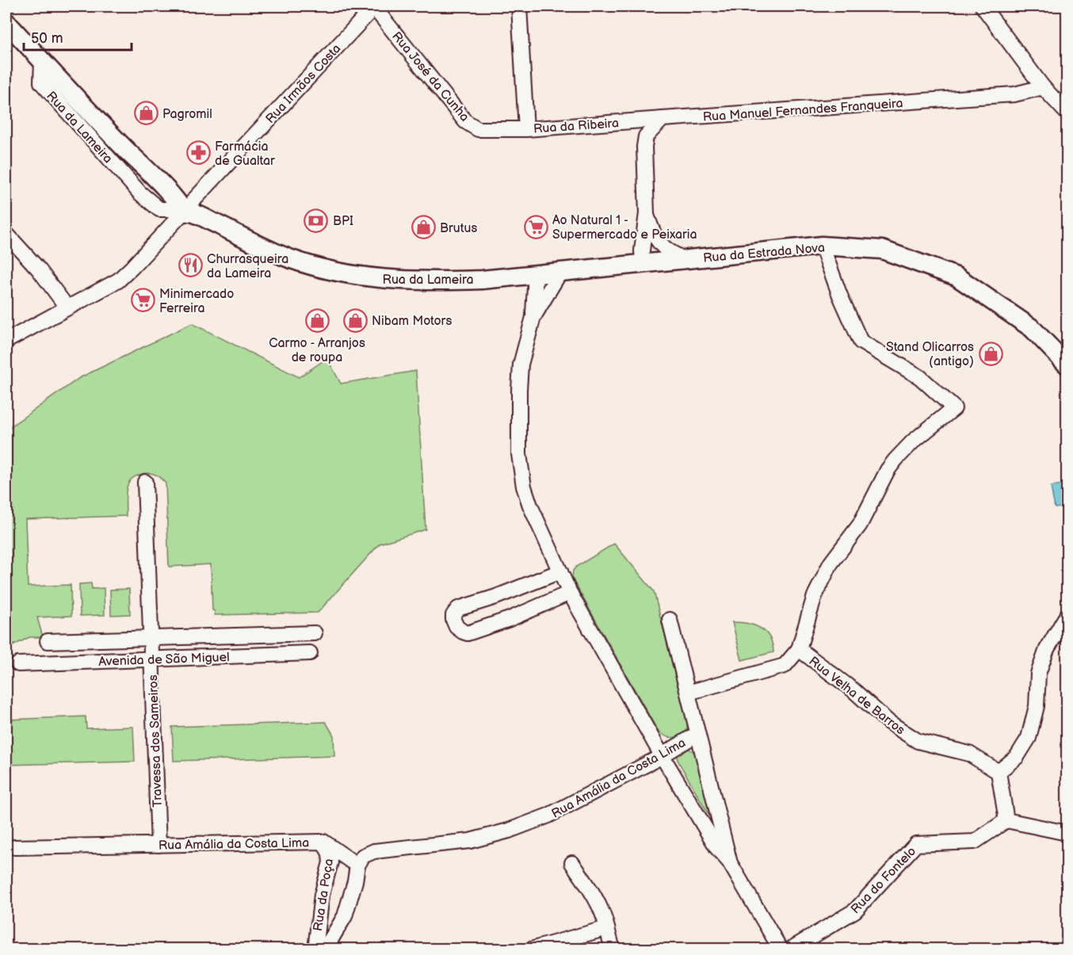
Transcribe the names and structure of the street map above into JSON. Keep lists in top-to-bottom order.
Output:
{
  "streets": {
    "main road": ["Rua da Lameira", "Rua da Estrada Nova"],
    "street": [
      "Rua José da Cunha",
      "Rua Irmãos Costa",
      "Rua Manuel Fernandes Franqueira",
      "Rua da Ribeira",
      "Avenida de São Miguel",
      "Rua Velha de Barros",
      "Travessa dos Sameiros",
      "Rua Amália da Costa Lima",
      "Rua do Fontelo",
      "Rua da Poça"
    ]
  },
  "crossings": [
    ["Rua José da Cunha", "Rua Irmãos Costa"],
    ["Rua José da Cunha", "Rua da Ribeira"],
    ["Rua Irmãos Costa", "Rua da Lameira"],
    ["Rua Manuel Fernandes Franqueira", "Rua da Ribeira"],
    ["Rua da Lameira", "Rua da Estrada Nova"],
    ["Avenida de São Miguel", "Travessa dos Sameiros"],
    ["Travessa dos Sameiros", "Rua Amália da Costa Lima"],
    ["Rua Amália da Costa Lima", "Rua da Poça"]
  ],
  "places": {
    "shop": [
      "Pagromil",
      "Brutus",
      "Carmo - Arranjos de roupa",
      "Nibam Motors",
      "Stand Olicarros (antigo)"
    ],
    "pharmacy": ["Farmácia de Gualtar"],
    "bank": ["BPI"],
    "supermarket": ["Ao Natural 1 - Supermercado e Peixaria", "Minimercado Ferreira"],
    "restaurant": ["Churrasqueira da Lameira"]
  },
  "scale_bar": "50 m"
}
